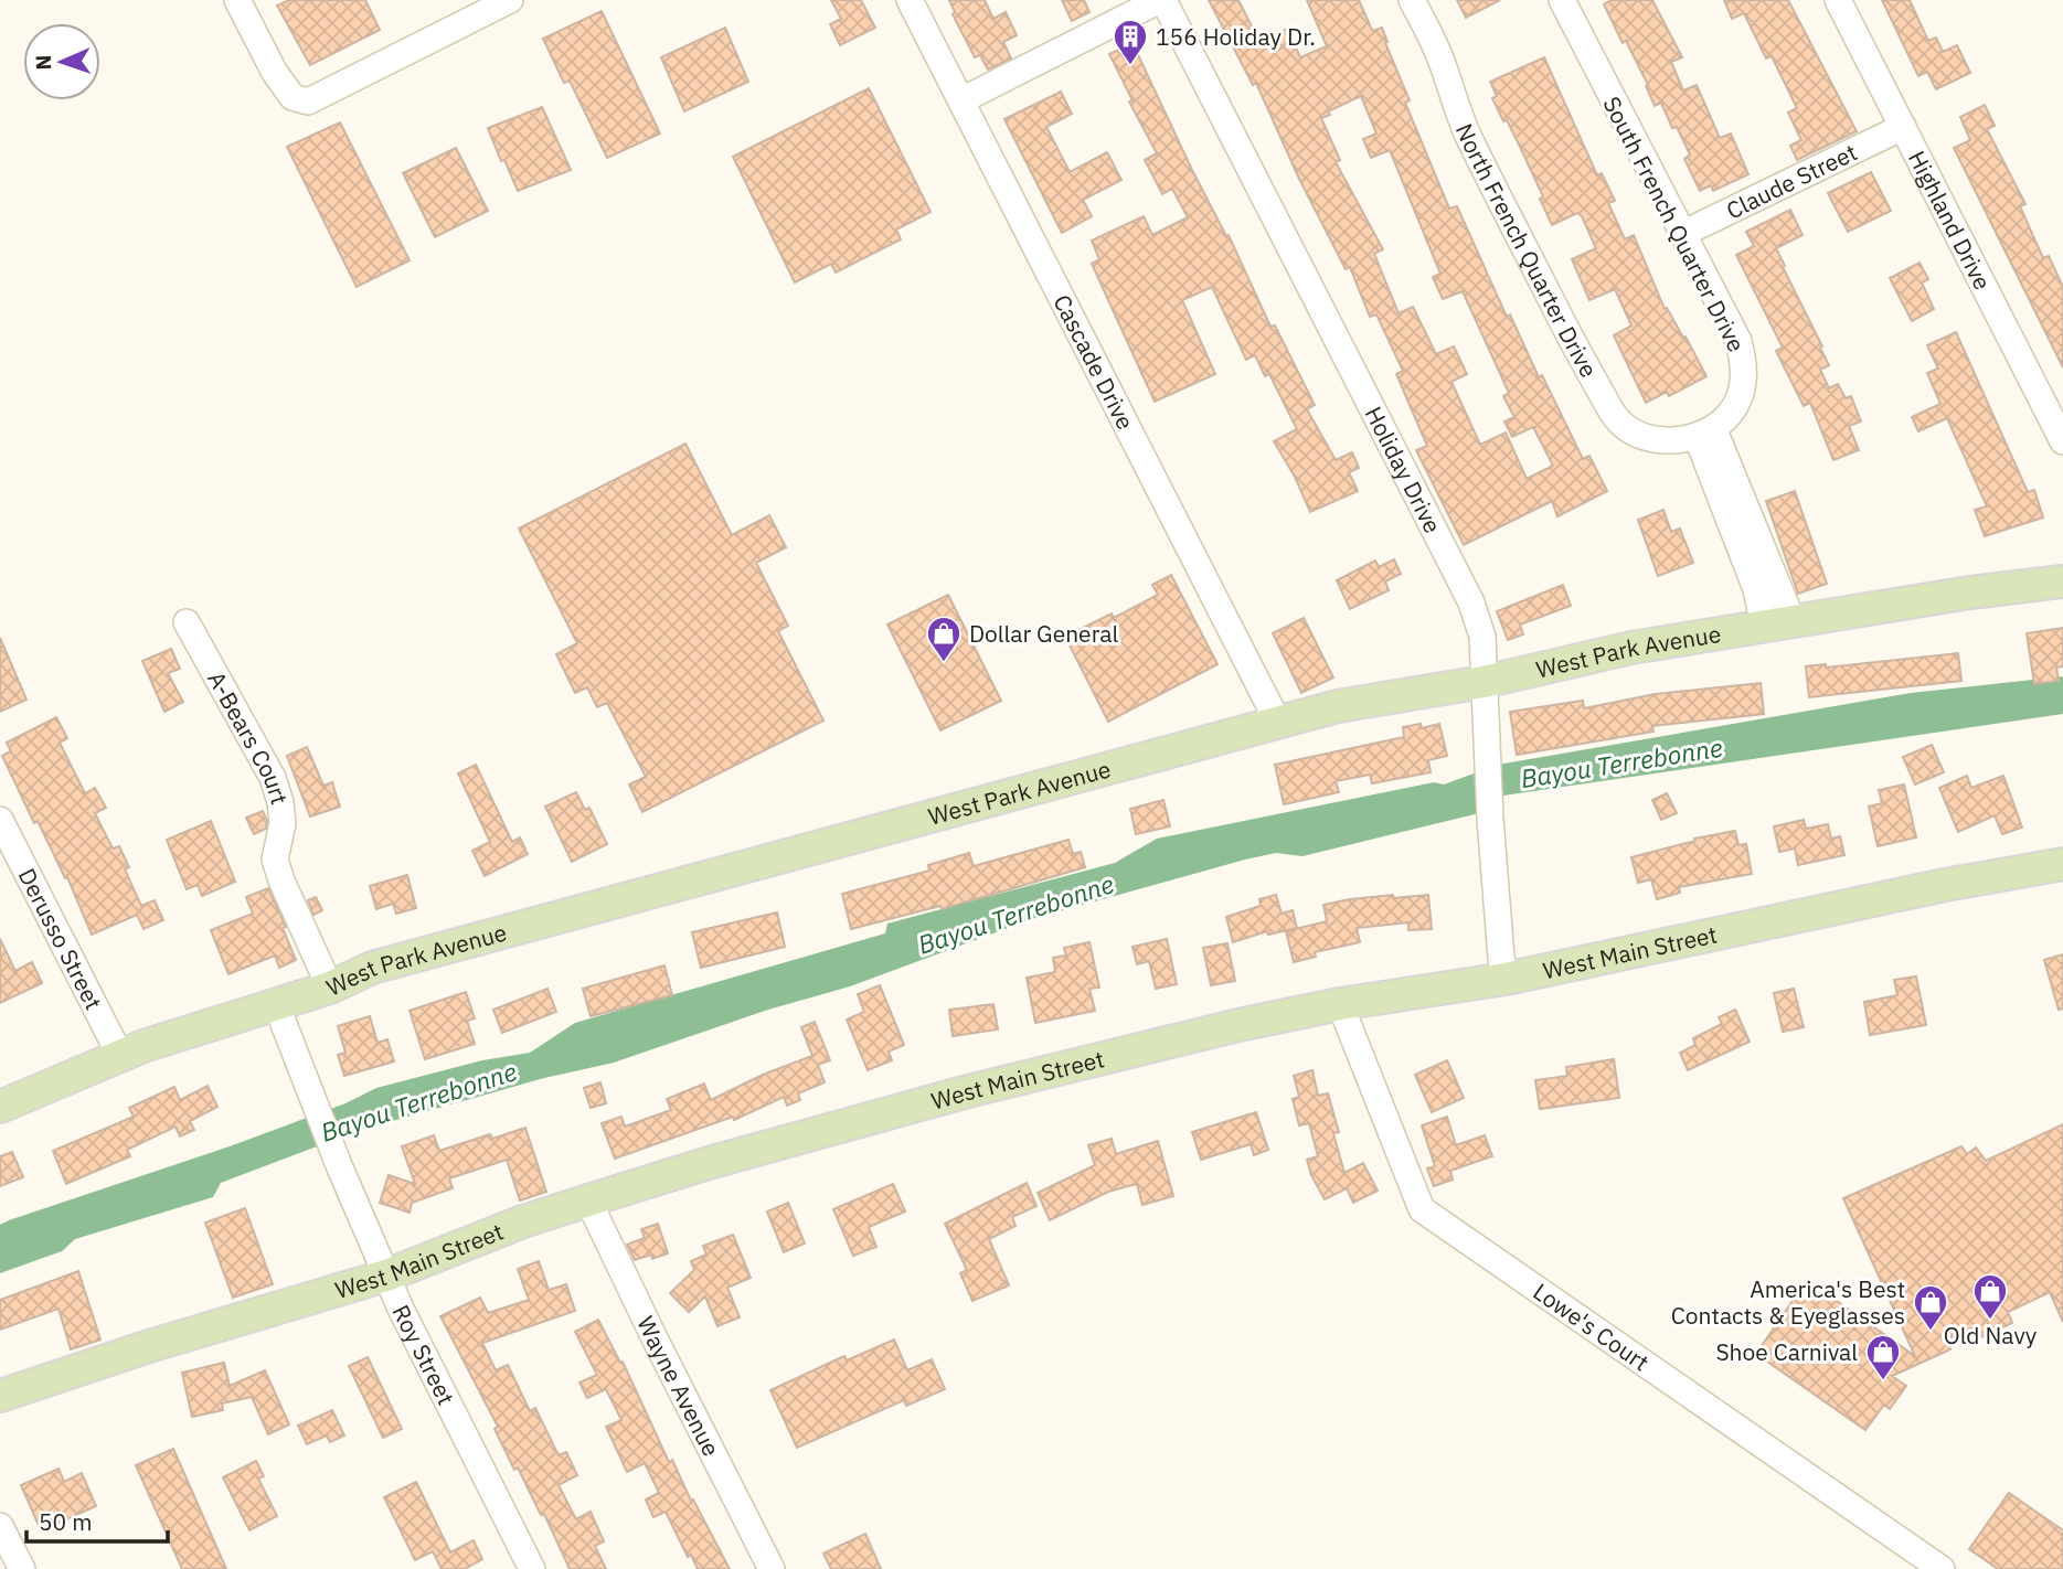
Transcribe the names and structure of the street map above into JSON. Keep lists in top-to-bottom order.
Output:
{
  "streets": {
    "main road": ["West Park Avenue", "West Main Street"],
    "street": [
      "Claude Street",
      "Highland Drive",
      "South French Quarter Drive",
      "North French Quarter Drive",
      "Cascade Drive",
      "Holiday Drive",
      "A-Bears Court",
      "Derusso Street",
      "Lowe's Court",
      "Roy Street",
      "Wayne Avenue"
    ]
  },
  "crossings": [
    ["Claude Street", "Highland Drive"],
    ["Claude Street", "South French Quarter Drive"],
    ["South French Quarter Drive", "North French Quarter Drive"],
    ["Cascade Drive", "West Park Avenue"],
    ["Holiday Drive", "West Park Avenue"],
    ["Holiday Drive", "West Main Street"],
    ["West Park Avenue", "A-Bears Court"],
    ["West Park Avenue", "Derusso Street"],
    ["West Park Avenue", "Roy Street"],
    ["West Main Street", "Lowe's Court"],
    ["West Main Street", "Roy Street"],
    ["West Main Street", "Wayne Avenue"]
  ],
  "water": ["Bayou Terrebonne"],
  "places": {
    "building": ["156 Holiday Dr."],
    "shop": [
      "Dollar General",
      "Old Navy",
      "America's Best Contacts & Eyeglasses",
      "Shoe Carnival"
    ]
  },
  "scale_bar": "50 m",
  "north": "left"
}
